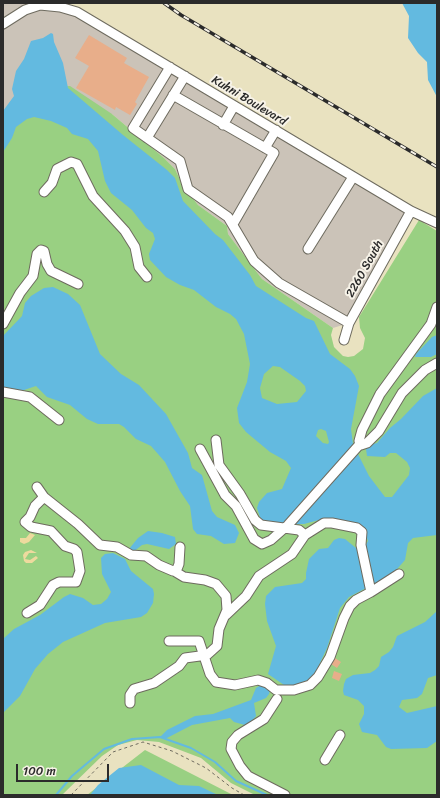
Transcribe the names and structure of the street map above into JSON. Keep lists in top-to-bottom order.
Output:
{
  "streets": {
    "street": ["Kuhni Boulevard", "2260 South"]
  },
  "crossings": [
    ["Kuhni Boulevard", "2260 South"]
  ],
  "scale_bar": "100 m"
}
